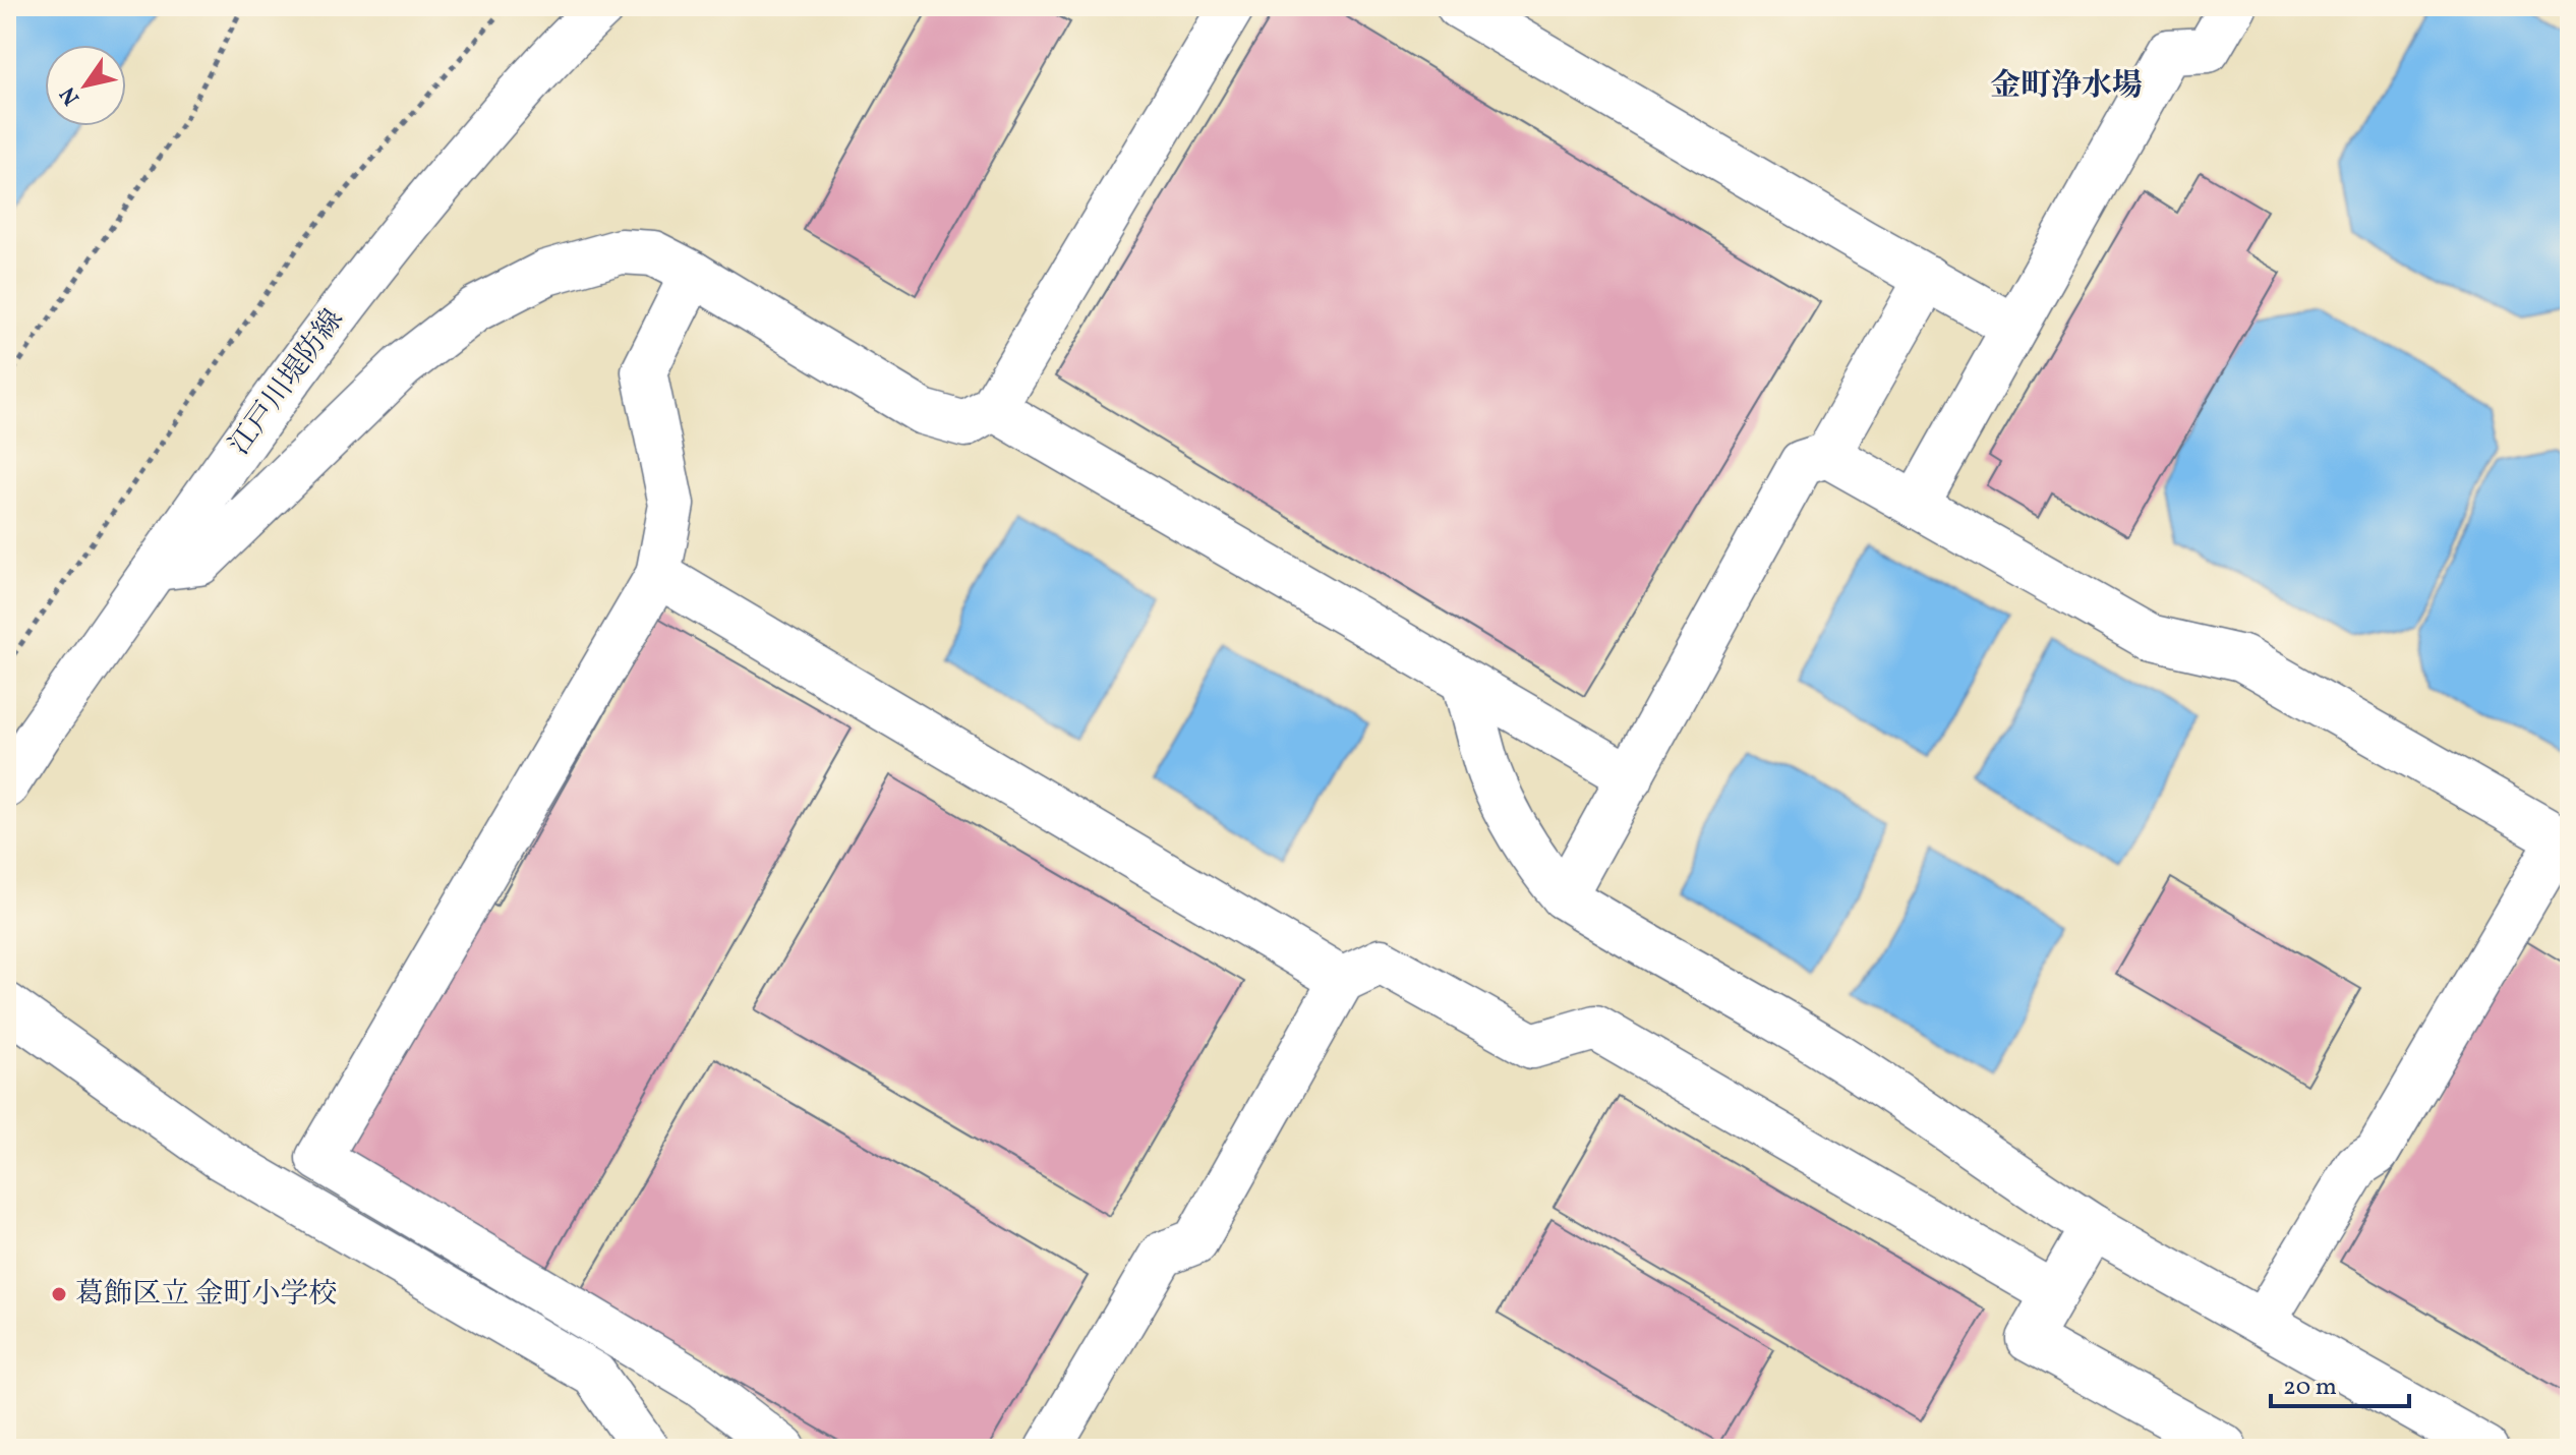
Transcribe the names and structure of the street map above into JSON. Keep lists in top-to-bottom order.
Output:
{
  "streets": {
    "main road": ["江戸川堤防線"]
  },
  "districts": ["金町浄水場"],
  "places": ["葛飾区立 金町小学校"],
  "scale_bar": "20 m",
  "north": "bottom left"
}
